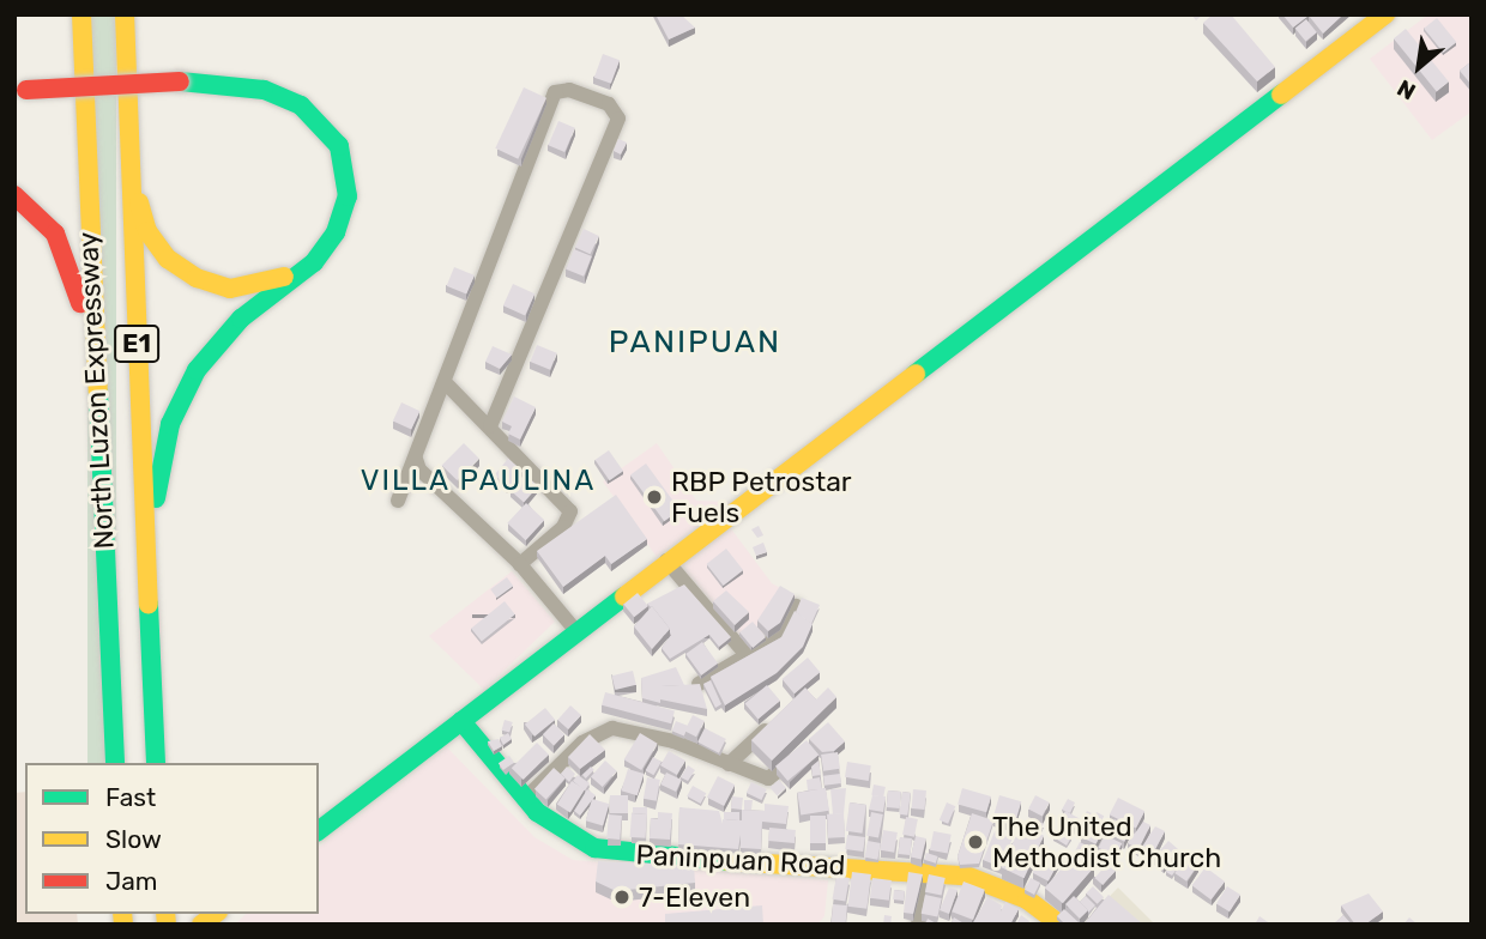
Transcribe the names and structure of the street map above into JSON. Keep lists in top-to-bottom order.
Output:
{
  "streets": {
    "main road": ["E1", "North Luzon Expressway", "Paninpuan Road"]
  },
  "districts": ["PANIPUAN", "VILLA PAULINA"],
  "places": ["RBP Petrostar Fuels", "The United Methodist Church", "7-Eleven"],
  "legend": ["Fast", "Slow", "Jam"],
  "north": "bottom left"
}
